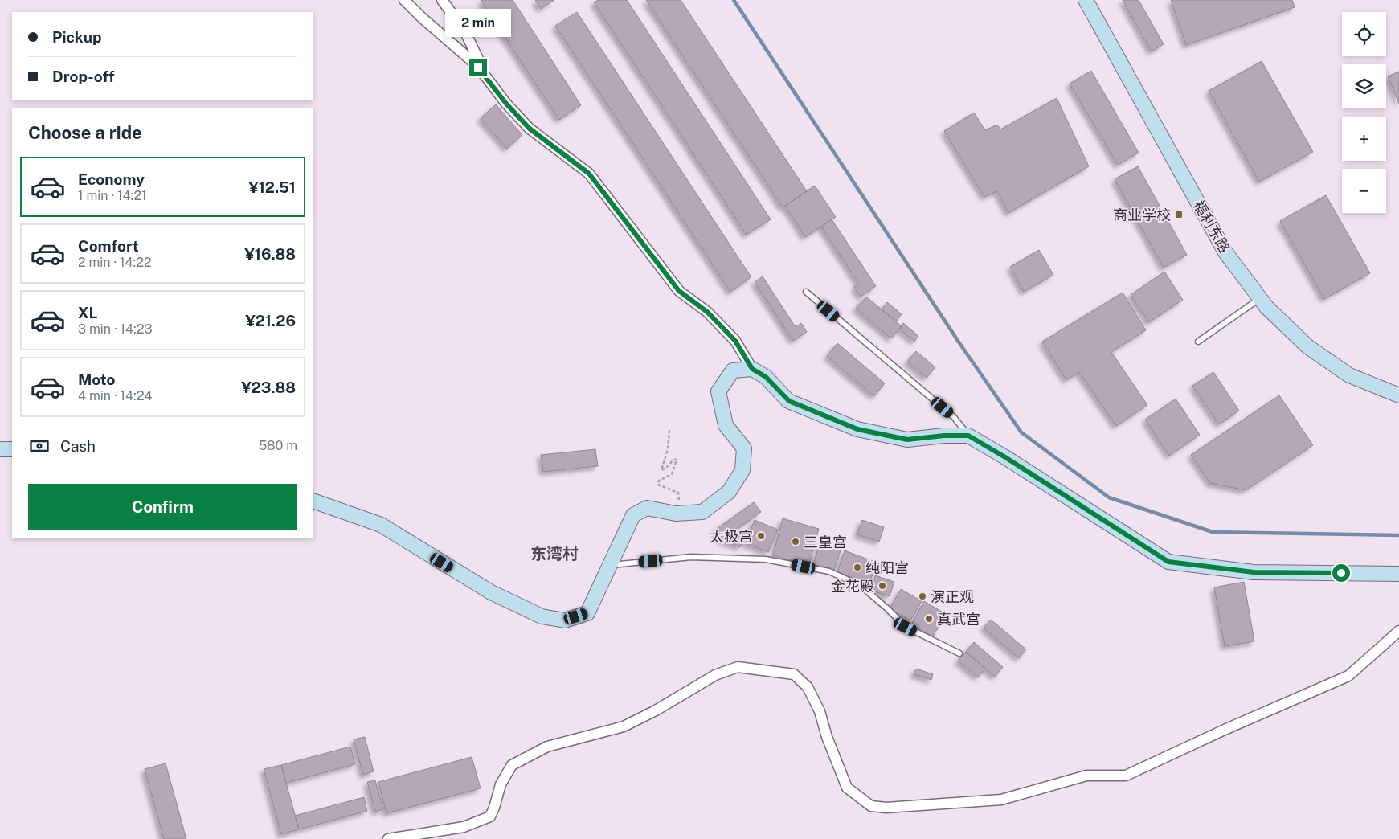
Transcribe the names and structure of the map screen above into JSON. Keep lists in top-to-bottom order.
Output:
{
  "streets": {
    "main road": ["福利东路"]
  },
  "districts": ["东湾村"],
  "places": {
    "transit": ["商业学校"],
    "other": [
      "太极宫",
      "三皇宫",
      "纯阳宫",
      "金花殿",
      "演正观",
      "真武宫"
    ]
  },
  "page": {
    "bubble": "2 min",
    "map_buttons": ["+", "−"],
    "banner": ["Pickup", "Drop-off"],
    "heading": "Choose a ride",
    "list": [
      {
        "name": "Economy",
        "note": "1 min · 14:21",
        "value": "¥12.51"
      },
      {
        "name": "Comfort",
        "note": "2 min · 14:22",
        "value": "¥16.88"
      },
      {
        "name": "XL",
        "note": "3 min · 14:23",
        "value": "¥21.26"
      },
      {
        "name": "Moto",
        "note": "4 min · 14:24",
        "value": "¥23.88"
      }
    ],
    "pay": ["Cash", "580 m"],
    "buttons": "Confirm"
  }
}
